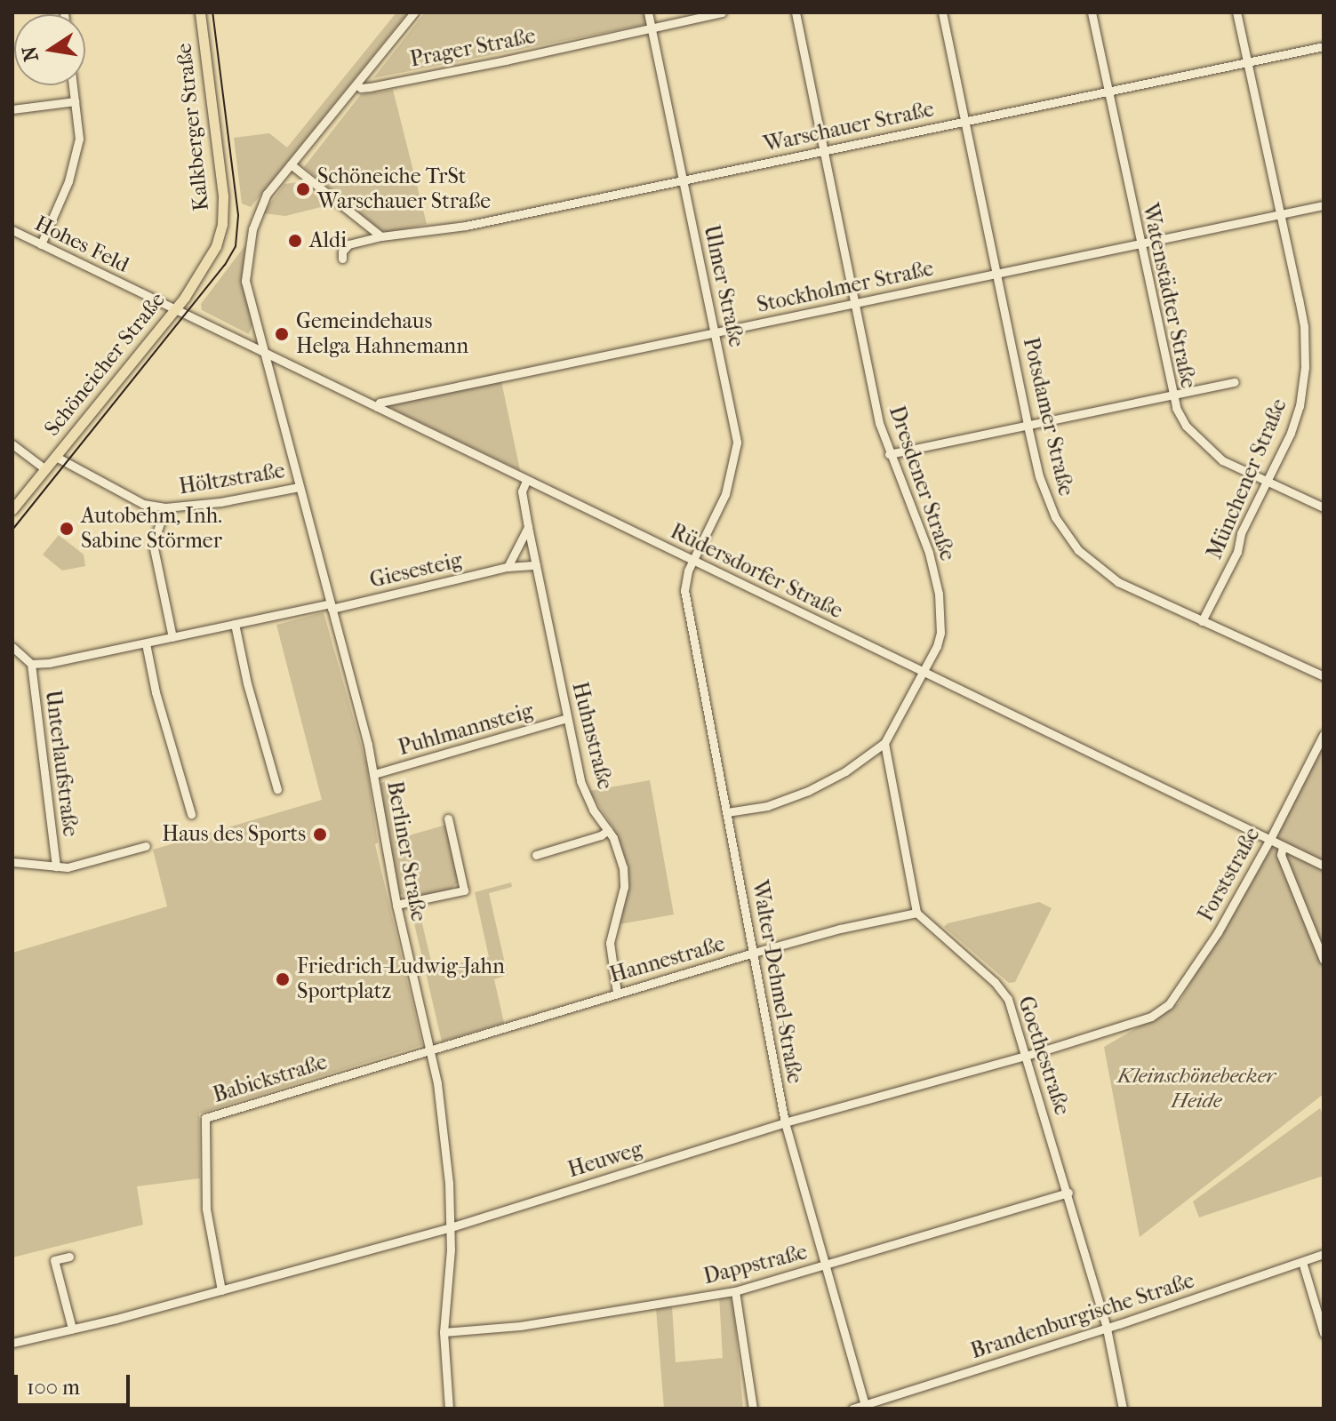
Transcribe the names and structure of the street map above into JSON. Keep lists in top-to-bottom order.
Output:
{
  "streets": {
    "main road": ["Kalkberger Straße", "Schöneicher Straße"],
    "street": [
      "Prager Straße",
      "Warschauer Straße",
      "Hohes Feld",
      "Ulmer Straße",
      "Stockholmer Straße",
      "Watenstädter Straße",
      "Potsdamer Straße",
      "Höltzstraße",
      "Münchener Straße",
      "Dresdener Straße",
      "Giesesteig",
      "Rüdersdorfer Straße",
      "Puhlmannsteig",
      "Huhnstraße",
      "Unterlaufstraße",
      "Berliner Straße",
      "Forststraße",
      "Hannestraße",
      "Walter-Dehmel-Straße",
      "Goethestraße",
      "Babickstraße",
      "Heuweg",
      "Dappstraße",
      "Brandenburgische Straße"
    ]
  },
  "crossings": [
    ["Prager Straße", "Ulmer Straße"],
    ["Prager Straße", "Berliner Straße"],
    ["Kalkberger Straße", "Schöneicher Straße"],
    ["Warschauer Straße", "Ulmer Straße"],
    ["Warschauer Straße", "Watenstädter Straße"],
    ["Warschauer Straße", "Potsdamer Straße"],
    ["Warschauer Straße", "Münchener Straße"],
    ["Warschauer Straße", "Dresdener Straße"],
    ["Hohes Feld", "Schöneicher Straße"],
    ["Hohes Feld", "Rüdersdorfer Straße"],
    ["Ulmer Straße", "Stockholmer Straße"],
    ["Ulmer Straße", "Rüdersdorfer Straße"],
    ["Ulmer Straße", "Walter-Dehmel-Straße"],
    ["Stockholmer Straße", "Watenstädter Straße"],
    ["Stockholmer Straße", "Potsdamer Straße"],
    ["Stockholmer Straße", "Münchener Straße"],
    ["Stockholmer Straße", "Dresdener Straße"],
    ["Stockholmer Straße", "Rüdersdorfer Straße"],
    ["Watenstädter Straße", "Münchener Straße"],
    ["Schöneicher Straße", "Höltzstraße"],
    ["Schöneicher Straße", "Rüdersdorfer Straße"],
    ["Potsdamer Straße", "Münchener Straße"],
    ["Höltzstraße", "Berliner Straße"],
    ["Dresdener Straße", "Rüdersdorfer Straße"],
    ["Giesesteig", "Huhnstraße"],
    ["Giesesteig", "Unterlaufstraße"],
    ["Giesesteig", "Berliner Straße"],
    ["Rüdersdorfer Straße", "Huhnstraße"],
    ["Rüdersdorfer Straße", "Berliner Straße"],
    ["Rüdersdorfer Straße", "Forststraße"],
    ["Rüdersdorfer Straße", "Walter-Dehmel-Straße"],
    ["Puhlmannsteig", "Huhnstraße"],
    ["Puhlmannsteig", "Berliner Straße"],
    ["Huhnstraße", "Hannestraße"],
    ["Berliner Straße", "Hannestraße"],
    ["Berliner Straße", "Babickstraße"],
    ["Berliner Straße", "Heuweg"],
    ["Berliner Straße", "Dappstraße"],
    ["Forststraße", "Heuweg"],
    ["Hannestraße", "Walter-Dehmel-Straße"],
    ["Hannestraße", "Goethestraße"],
    ["Hannestraße", "Babickstraße"],
    ["Walter-Dehmel-Straße", "Heuweg"],
    ["Walter-Dehmel-Straße", "Dappstraße"],
    ["Walter-Dehmel-Straße", "Brandenburgische Straße"],
    ["Goethestraße", "Heuweg"],
    ["Goethestraße", "Dappstraße"],
    ["Goethestraße", "Brandenburgische Straße"],
    ["Babickstraße", "Heuweg"]
  ],
  "parks": ["Kleinschönebecker Heide"],
  "places": [
    "Schöneiche TrSt Warschauer Straße",
    "Aldi",
    "Gemeindehaus Helga Hahnemann",
    "Autobehm, Inh. Sabine Störmer",
    "Haus des Sports",
    "Friedrich-Ludwig-Jahn Sportplatz"
  ],
  "scale_bar": "100 m",
  "north": "left"
}
